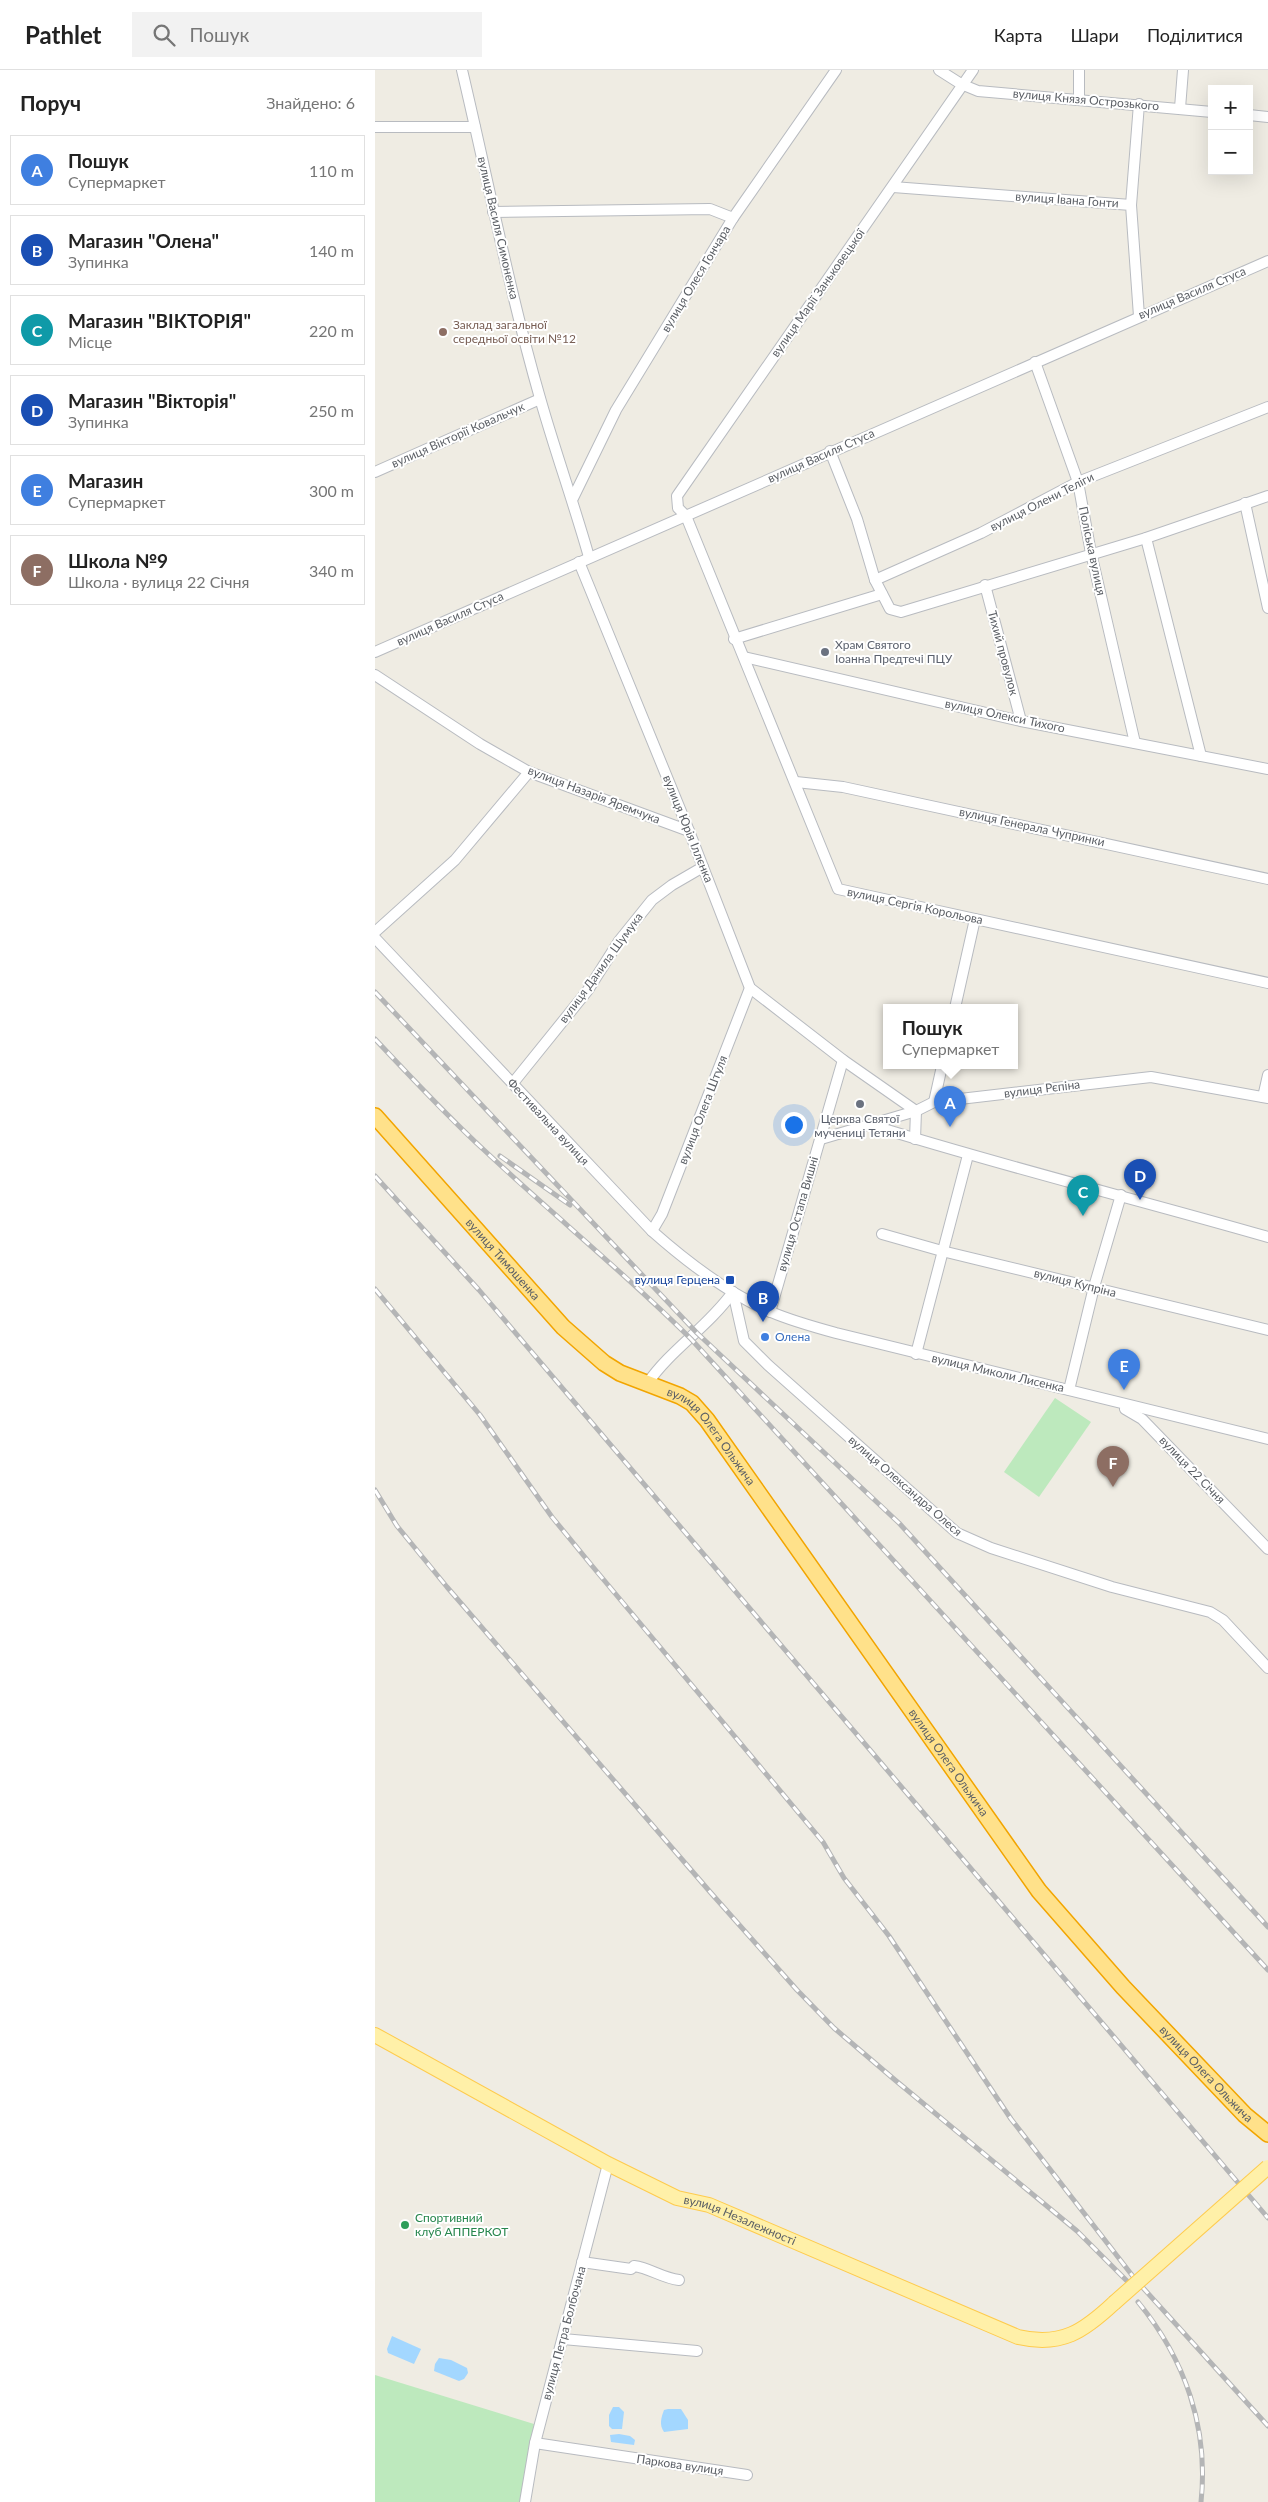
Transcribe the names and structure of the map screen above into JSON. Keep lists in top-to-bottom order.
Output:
{
  "streets": {
    "highway": ["вулиця Тимошенка", "вулиця Олега Ольжича"],
    "main road": ["вулиця Незалежності"],
    "street": [
      "вулиця Князя Острозького",
      "вулиця Івана Гонти",
      "вулиця Василя Симоненка",
      "вулиця Олеся Гончара",
      "вулиця Марії Заньковецької",
      "вулиця Василя Стуса",
      "вулиця Вікторії Ковальчук",
      "вулиця Олени Теліги",
      "Поліська вулиця",
      "Тихий провулок",
      "вулиця Олекси Тихого",
      "вулиця Назарія Яремчука",
      "вулиця Генерала Чупринки",
      "вулиця Юрія Іллєнка",
      "вулиця Сергія Корольова",
      "вулиця Данила Шумука",
      "вулиця Рєпіна",
      "вулиця Олега Штуля",
      "Фестивальна вулиця",
      "вулиця Остапа Вишні",
      "вулиця Купріна",
      "вулиця Миколи Лисенка",
      "вулиця 22 Січня",
      "вулиця Олександра Олеся",
      "вулиця Петра Болбочана",
      "Паркова вулиця"
    ]
  },
  "crossings": [
    ["вулиця Князя Острозького", "вулиця Марії Заньковецької"],
    ["вулиця Івана Гонти", "вулиця Марії Заньковецької"],
    ["вулиця Івана Гонти", "вулиця Василя Стуса"],
    ["вулиця Василя Симоненка", "вулиця Олеся Гончара"],
    ["вулиця Василя Симоненка", "вулиця Василя Стуса"],
    ["вулиця Василя Симоненка", "вулиця Вікторії Ковальчук"],
    ["вулиця Василя Симоненка", "вулиця Юрія Іллєнка"],
    ["вулиця Марії Заньковецької", "вулиця Василя Стуса"],
    ["вулиця Марії Заньковецької", "вулиця Сергія Корольова"],
    ["вулиця Василя Стуса", "Поліська вулиця"],
    ["вулиця Василя Стуса", "вулиця Юрія Іллєнка"],
    ["вулиця Василя Стуса", "вулиця Сергія Корольова"],
    ["вулиця Олени Теліги", "Поліська вулиця"],
    ["Поліська вулиця", "вулиця Олекси Тихого"],
    ["Тихий провулок", "вулиця Олекси Тихого"],
    ["вулиця Олекси Тихого", "вулиця Сергія Корольова"],
    ["вулиця Назарія Яремчука", "вулиця Юрія Іллєнка"],
    ["вулиця Генерала Чупринки", "вулиця Сергія Корольова"],
    ["вулиця Юрія Іллєнка", "вулиця Данила Шумука"],
    ["вулиця Юрія Іллєнка", "вулиця Олега Штуля"],
    ["вулиця Данила Шумука", "Фестивальна вулиця"],
    ["вулиця Рєпіна", "вулиця Остапа Вишні"],
    ["вулиця Олега Штуля", "Фестивальна вулиця"],
    ["Фестивальна вулиця", "вулиця Миколи Лисенка"],
    ["Фестивальна вулиця", "вулиця Олександра Олеся"],
    ["вулиця Остапа Вишні", "вулиця Миколи Лисенка"],
    ["вулиця Тимошенка", "вулиця Олега Ольжича"],
    ["вулиця Миколи Лисенка", "вулиця 22 Січня"],
    ["вулиця Миколи Лисенка", "вулиця Олександра Олеся"],
    ["вулиця Незалежності", "вулиця Петра Болбочана"],
    ["вулиця Петра Болбочана", "Паркова вулиця"]
  ],
  "places": {
    "other": [
      "Заклад загальної середньої освіти №12",
      "Храм Святого Іоанна Предтечі ПЦУ",
      "Церква Святої мучениці Тетяни",
      "Олена",
      "Спортивний клуб АППЕРКОТ"
    ],
    "transit": ["вулиця Герцена"]
  },
  "page": {
    "header": "Pathlet",
    "search": "Пошук",
    "nav": ["Карта", "Шари", "Поділитися"],
    "heading": ["Поруч", "Знайдено: 6"],
    "map_buttons": ["+", "−"],
    "list": [
      {
        "mark": "A",
        "name": "Пошук",
        "note": "Супермаркет",
        "value": "110 m"
      },
      {
        "mark": "B",
        "name": "Магазин \"Олена\"",
        "note": "Зупинка",
        "value": "140 m"
      },
      {
        "mark": "C",
        "name": "Магазин \"ВІКТОРІЯ\"",
        "note": "Місце",
        "value": "220 m"
      },
      {
        "mark": "D",
        "name": "Магазин \"Вікторія\"",
        "note": "Зупинка",
        "value": "250 m"
      },
      {
        "mark": "E",
        "name": "Магазин",
        "note": "Супермаркет",
        "value": "300 m"
      },
      {
        "mark": "F",
        "name": "Школа №9",
        "note": "Школа · вулиця 22 Січня",
        "value": "340 m"
      }
    ],
    "popup": ["Пошук", "Супермаркет"],
    "pins": [
      "A",
      "D",
      "C",
      "B",
      "E",
      "F"
    ]
  }
}
